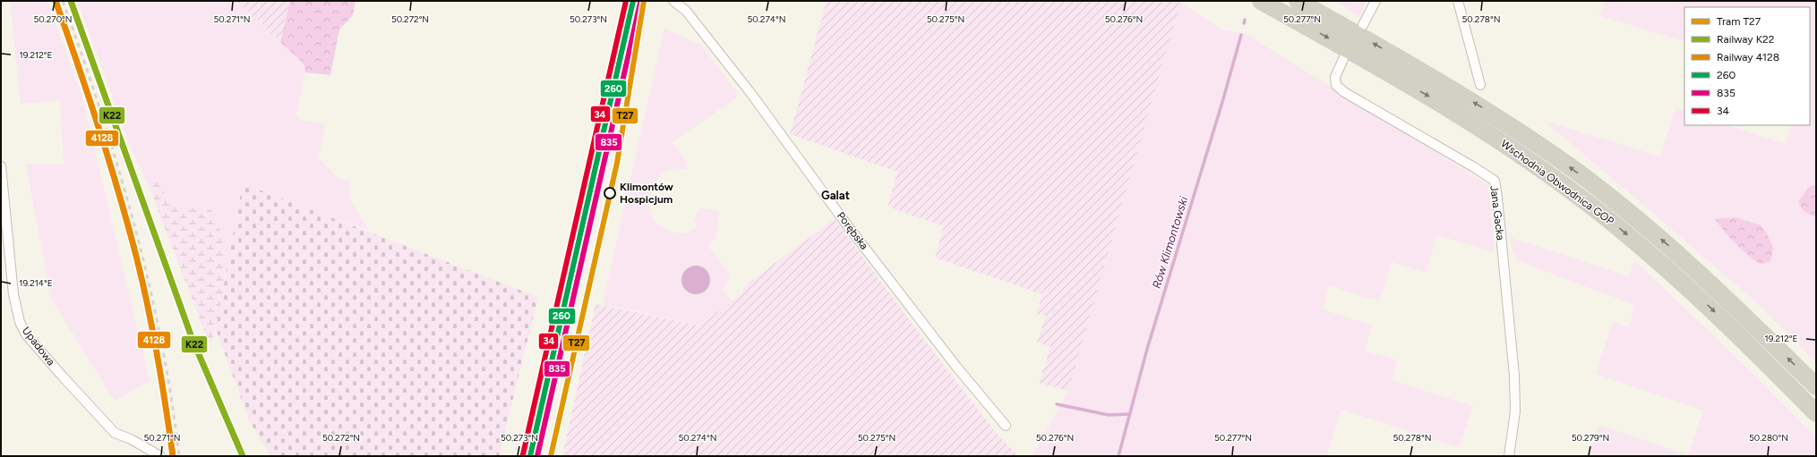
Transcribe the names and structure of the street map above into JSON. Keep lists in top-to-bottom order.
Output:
{
  "streets": {
    "highway": ["Wschodnia Obwodnica GOP"],
    "street": ["Jana Gacka", "Porębska", "Upadowa"]
  },
  "districts": ["Galat"],
  "water": ["Rów Klimontowski"],
  "places": ["Klimontów Hospicjum"],
  "lines": [
    "tram line T27",
    "rail line K22",
    "rail line 4128",
    "transit line 260",
    "transit line 34",
    "transit line 835"
  ],
  "legend": [
    "Tram T27",
    "Railway K22",
    "Railway 4128",
    "260",
    "835",
    "34"
  ],
  "coordinates": [
    "50.270°N",
    "50.271°N",
    "50.272°N",
    "50.273°N",
    "50.274°N",
    "50.275°N",
    "50.276°N",
    "50.277°N",
    "50.278°N",
    "19.212°E",
    "19.214°E",
    "50.279°N",
    "50.280°N"
  ]
}
